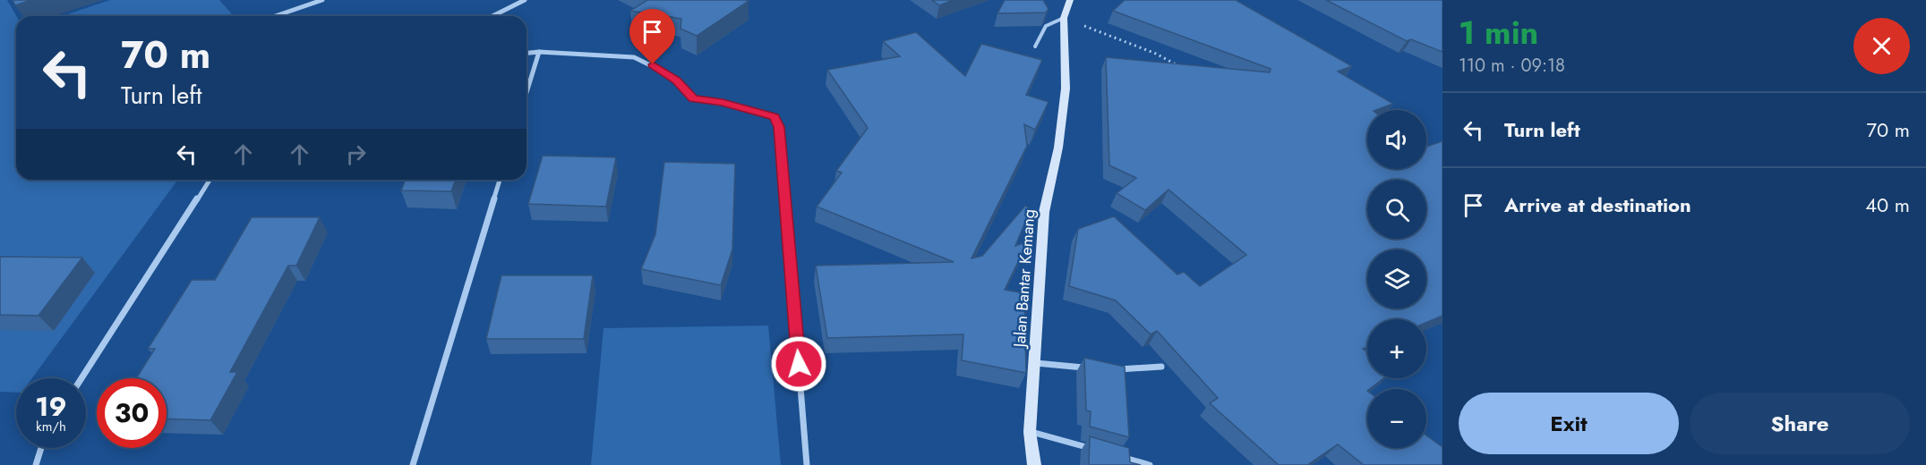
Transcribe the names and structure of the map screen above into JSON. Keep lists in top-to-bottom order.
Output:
{
  "streets": {
    "street": ["Jalan Bantar Kemang"]
  },
  "page": {
    "heading": ["1 min", "110 m · 09:18"],
    "turn": ["70 m", "Turn left"],
    "list": [
      {
        "name": "Turn left",
        "value": "70 m"
      },
      {
        "name": "Arrive at destination",
        "value": "40 m"
      }
    ],
    "map_buttons": ["+", "−"],
    "speed": "19 km/h",
    "limit": "30",
    "buttons": ["Exit", "Share"]
  }
}
